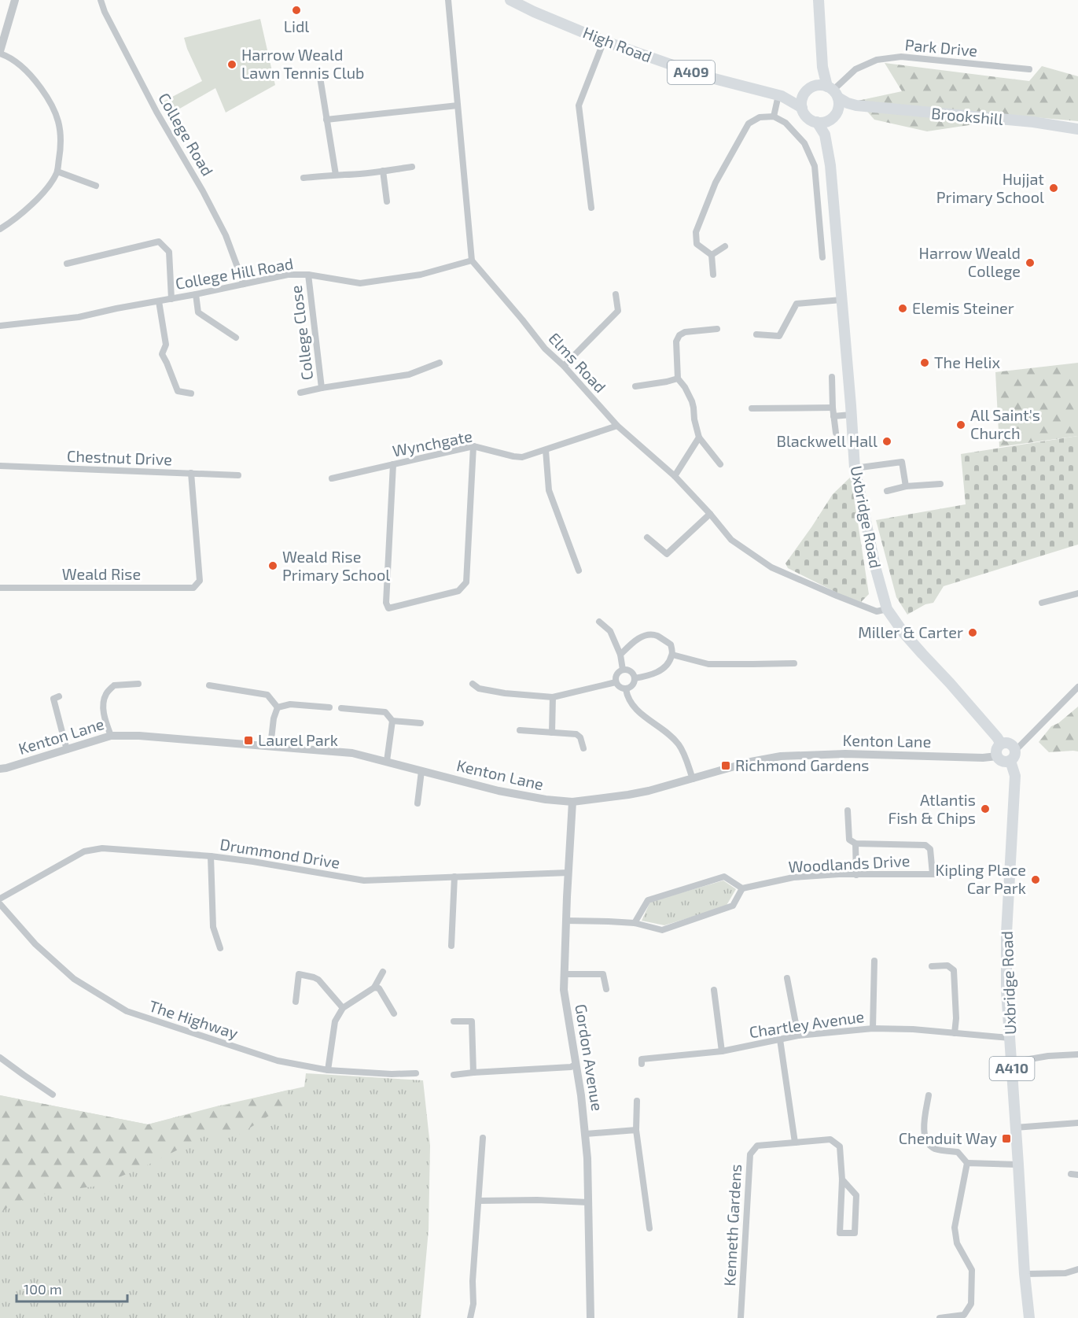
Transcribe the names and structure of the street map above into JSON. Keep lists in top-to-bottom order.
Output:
{
  "streets": {
    "main road": [
      "High Road",
      "A409",
      "Brookshill",
      "Uxbridge Road",
      "A410"
    ],
    "street": [
      "Park Drive",
      "College Road",
      "College Hill Road",
      "College Close",
      "Elms Road",
      "Wynchgate",
      "Chestnut Drive",
      "Weald Rise",
      "Kenton Lane",
      "Drummond Drive",
      "Woodlands Drive",
      "The Highway",
      "Chartley Avenue",
      "Gordon Avenue",
      "Kenneth Gardens"
    ]
  },
  "crossings": [
    ["High Road", "Park Drive"],
    ["High Road", "Brookshill"],
    ["High Road", "Uxbridge Road"],
    ["Park Drive", "Brookshill"],
    ["Park Drive", "Uxbridge Road"],
    ["Brookshill", "Uxbridge Road"],
    ["College Road", "College Hill Road"],
    ["College Hill Road", "College Close"],
    ["College Hill Road", "Elms Road"],
    ["Elms Road", "Wynchgate"],
    ["Elms Road", "Uxbridge Road"],
    ["Chestnut Drive", "Weald Rise"],
    ["Uxbridge Road", "Kenton Lane"],
    ["Uxbridge Road", "Chartley Avenue"],
    ["Kenton Lane", "Gordon Avenue"],
    ["Drummond Drive", "Gordon Avenue"]
  ],
  "places": {
    "other": [
      "Lidl",
      "Harrow Weald Lawn Tennis Club",
      "Hujjat Primary School",
      "Harrow Weald College",
      "Elemis Steiner",
      "The Helix",
      "All Saint's Church",
      "Blackwell Hall",
      "Weald Rise Primary School",
      "Miller & Carter",
      "Atlantis Fish & Chips",
      "Kipling Place Car Park"
    ],
    "transit": ["Laurel Park", "Richmond Gardens", "Chenduit Way"]
  },
  "scale_bar": "100 m"
}
